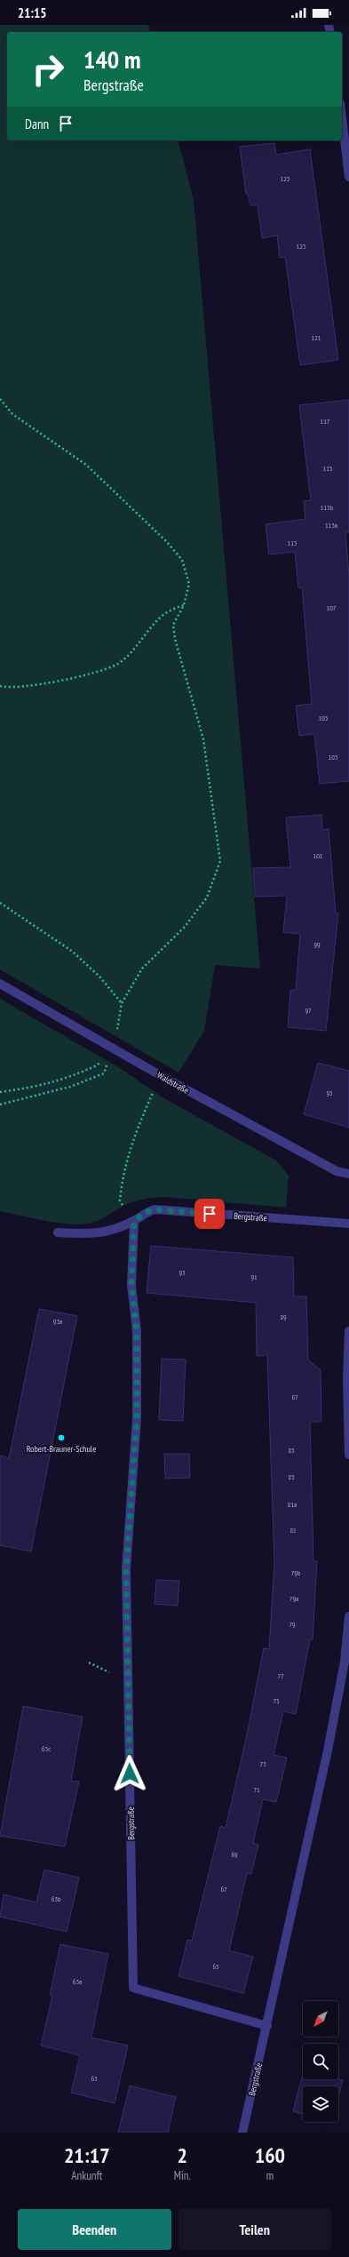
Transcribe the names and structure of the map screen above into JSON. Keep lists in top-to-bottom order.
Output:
{
  "streets": {
    "street": ["Waldstraße", "Bergstraße"]
  },
  "places": ["Robert-Brauner-Schule"],
  "house_numbers": [
    "125",
    "123",
    "121",
    "117",
    "115",
    "113b",
    "113a",
    "113",
    "107",
    "105",
    "103",
    "101",
    "99",
    "97",
    "95",
    "93",
    "91",
    "89",
    "93a",
    "87",
    "85",
    "83",
    "81a",
    "81",
    "79b",
    "79a",
    "79",
    "77",
    "75",
    "63c",
    "73",
    "71",
    "69",
    "67",
    "63b",
    "65",
    "63a",
    "63"
  ],
  "north": "bottom left",
  "page": {
    "status": "21:15",
    "turn": ["140 m", "Bergstraße"],
    "then": "Dann",
    "eta": [
      "21:17",
      "Ankunft",
      "2",
      "Min.",
      "160",
      "m"
    ],
    "buttons": ["Beenden", "Teilen"]
  }
}
